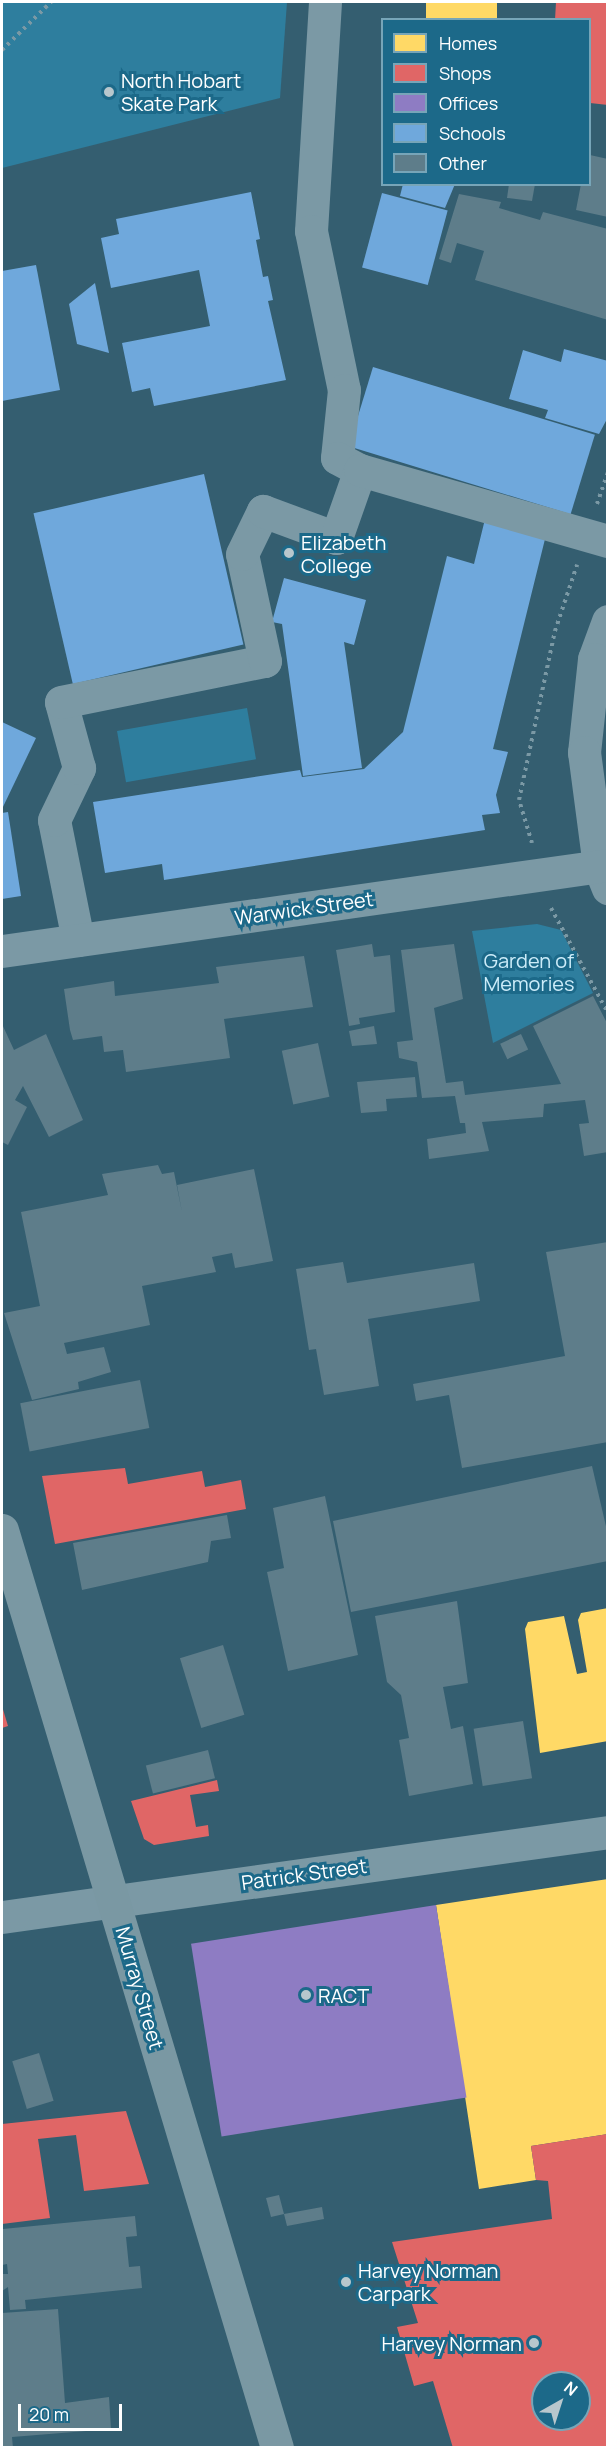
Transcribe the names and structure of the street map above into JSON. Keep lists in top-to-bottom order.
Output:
{
  "streets": {
    "main road": ["Murray Street"],
    "street": ["Warwick Street", "Patrick Street"]
  },
  "crossings": [
    ["Patrick Street", "Murray Street"]
  ],
  "parks": ["Garden of Memories"],
  "places": [
    "North Hobart Skate Park",
    "Elizabeth College",
    "RACT",
    "Harvey Norman Carpark",
    "Harvey Norman"
  ],
  "legend": [
    "Homes",
    "Shops",
    "Offices",
    "Schools",
    "Other"
  ],
  "scale_bar": "20 m",
  "north": "top right"
}
